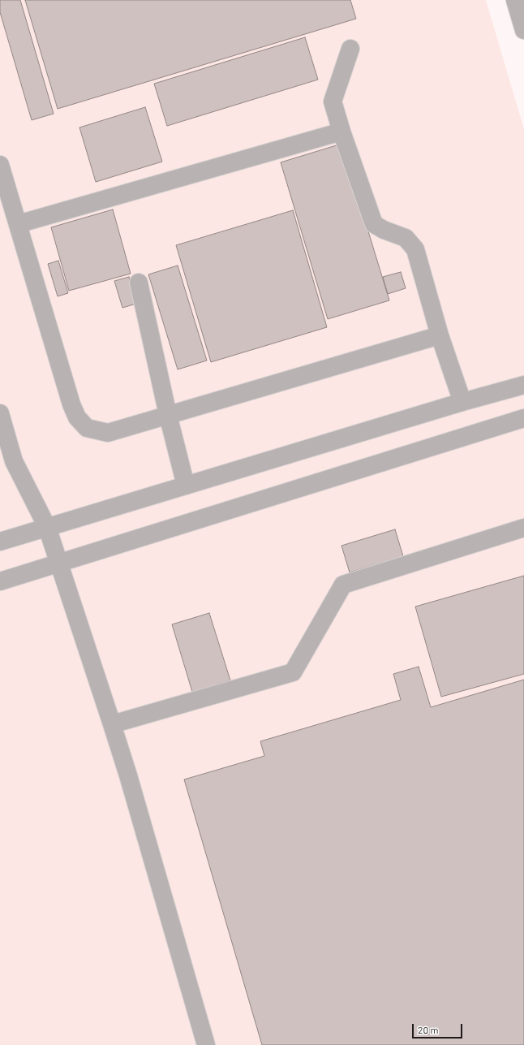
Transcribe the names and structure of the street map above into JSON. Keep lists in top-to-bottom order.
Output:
{
  "scale_bar": "20 m"
}
